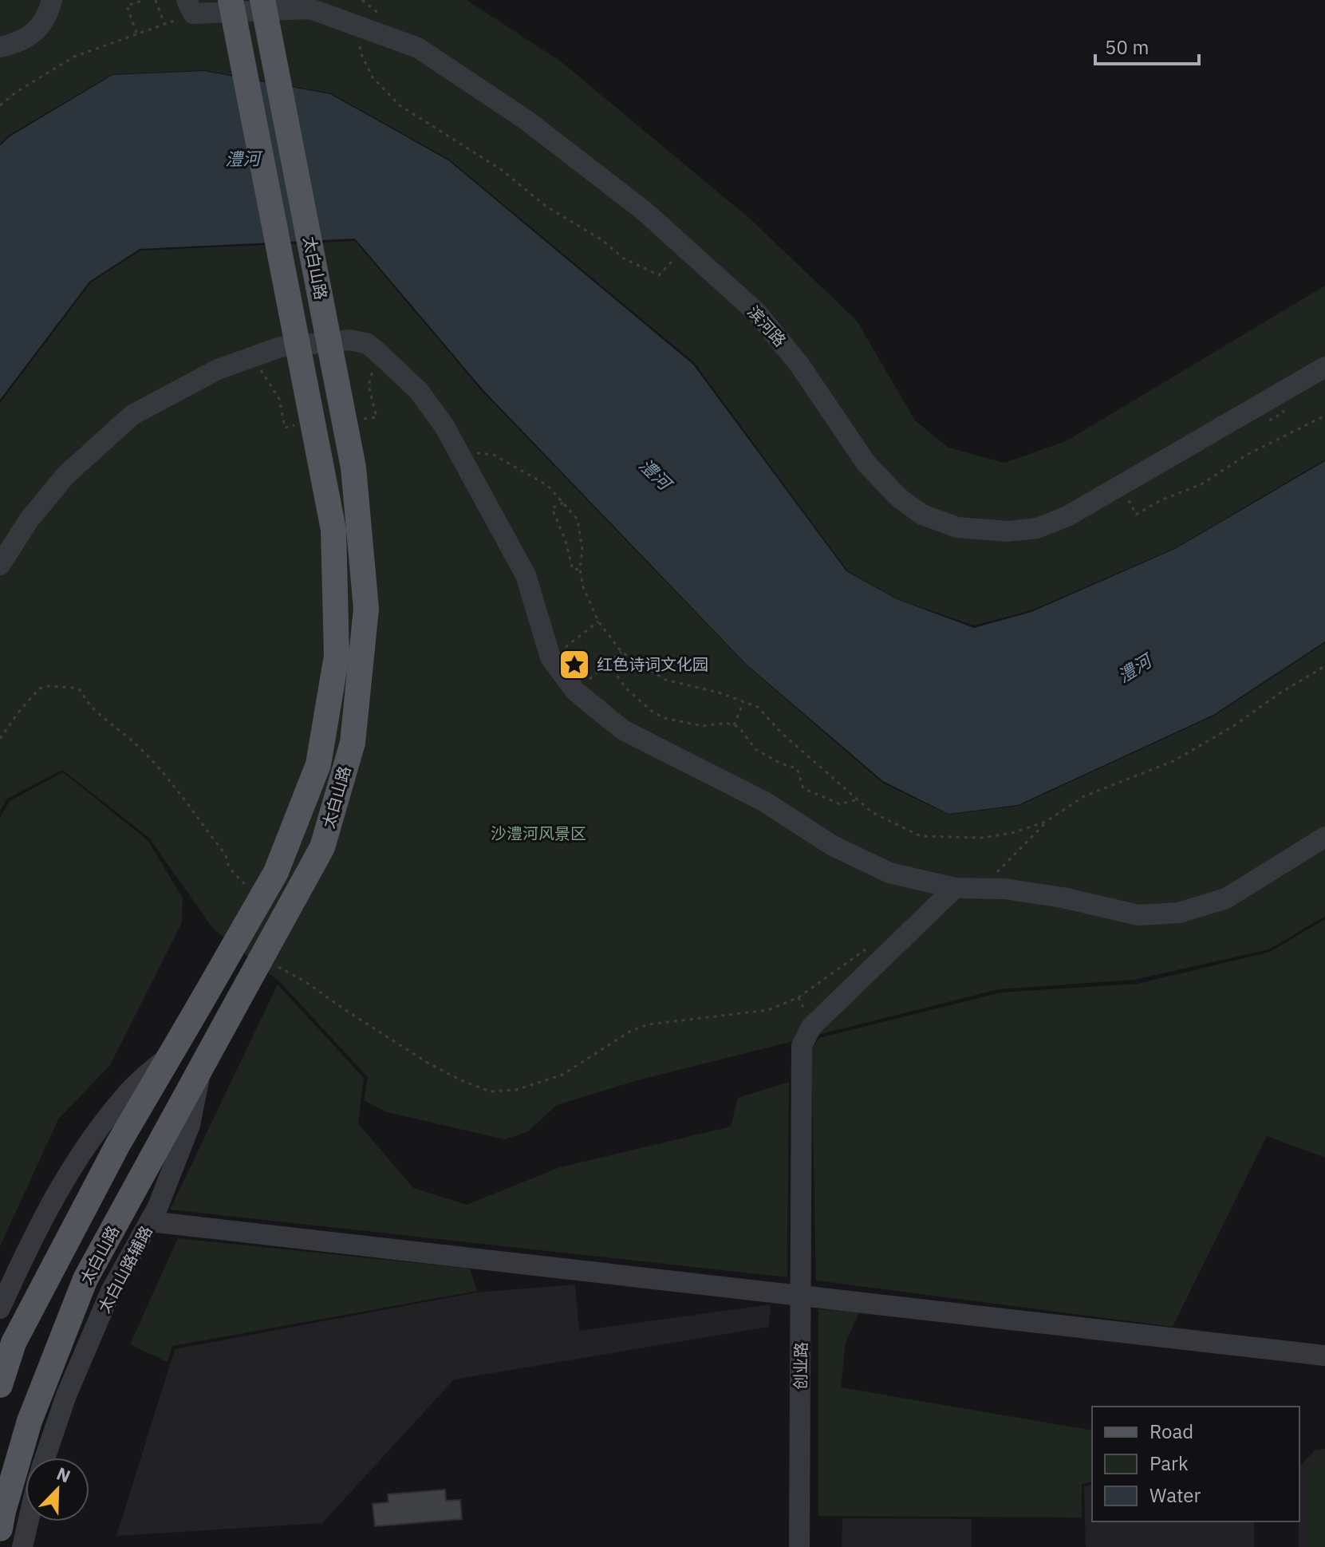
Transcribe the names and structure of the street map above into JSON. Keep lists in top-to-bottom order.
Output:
{
  "streets": {
    "main road": ["太白山路"],
    "street": ["滨河路", "太白山路辅路", "创业路"]
  },
  "crossings": [
    ["太白山路", "太白山路辅路"]
  ],
  "water": ["澧河"],
  "parks": ["沙澧河风景区"],
  "places": {
    "place": ["红色诗词文化园"]
  },
  "legend": ["Road", "Park", "Water"],
  "scale_bar": "50 m",
  "north": "top right"
}
